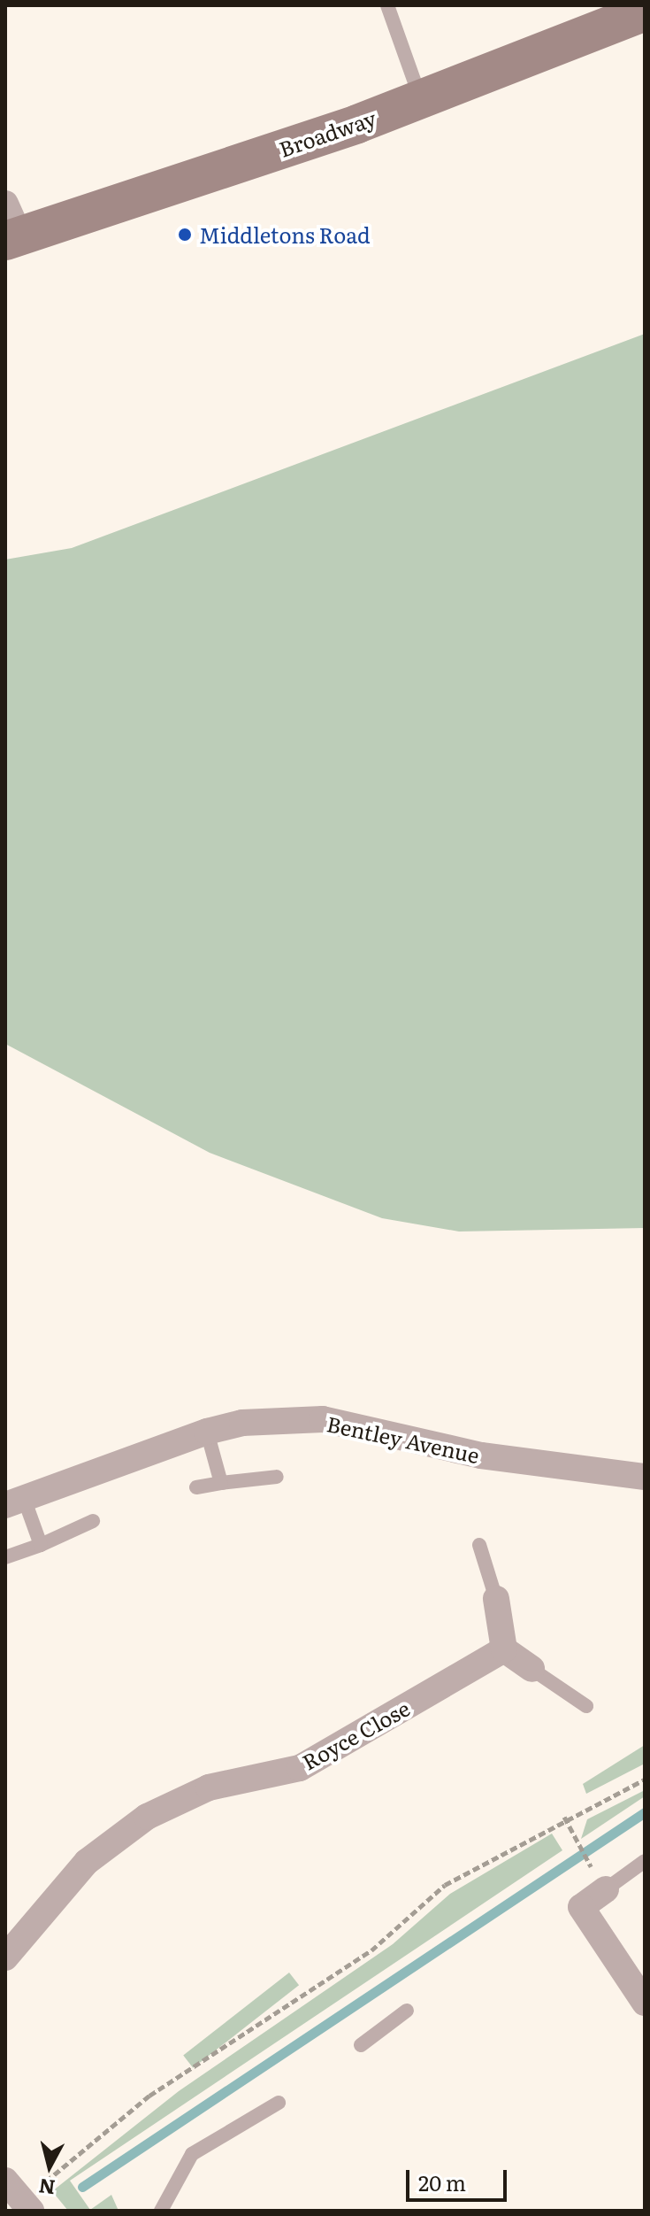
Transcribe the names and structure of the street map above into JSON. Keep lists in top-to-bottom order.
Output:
{
  "streets": {
    "main road": ["Broadway"],
    "street": ["Bentley Avenue", "Royce Close"]
  },
  "places": ["Middletons Road"],
  "scale_bar": "20 m",
  "north": "bottom"
}
